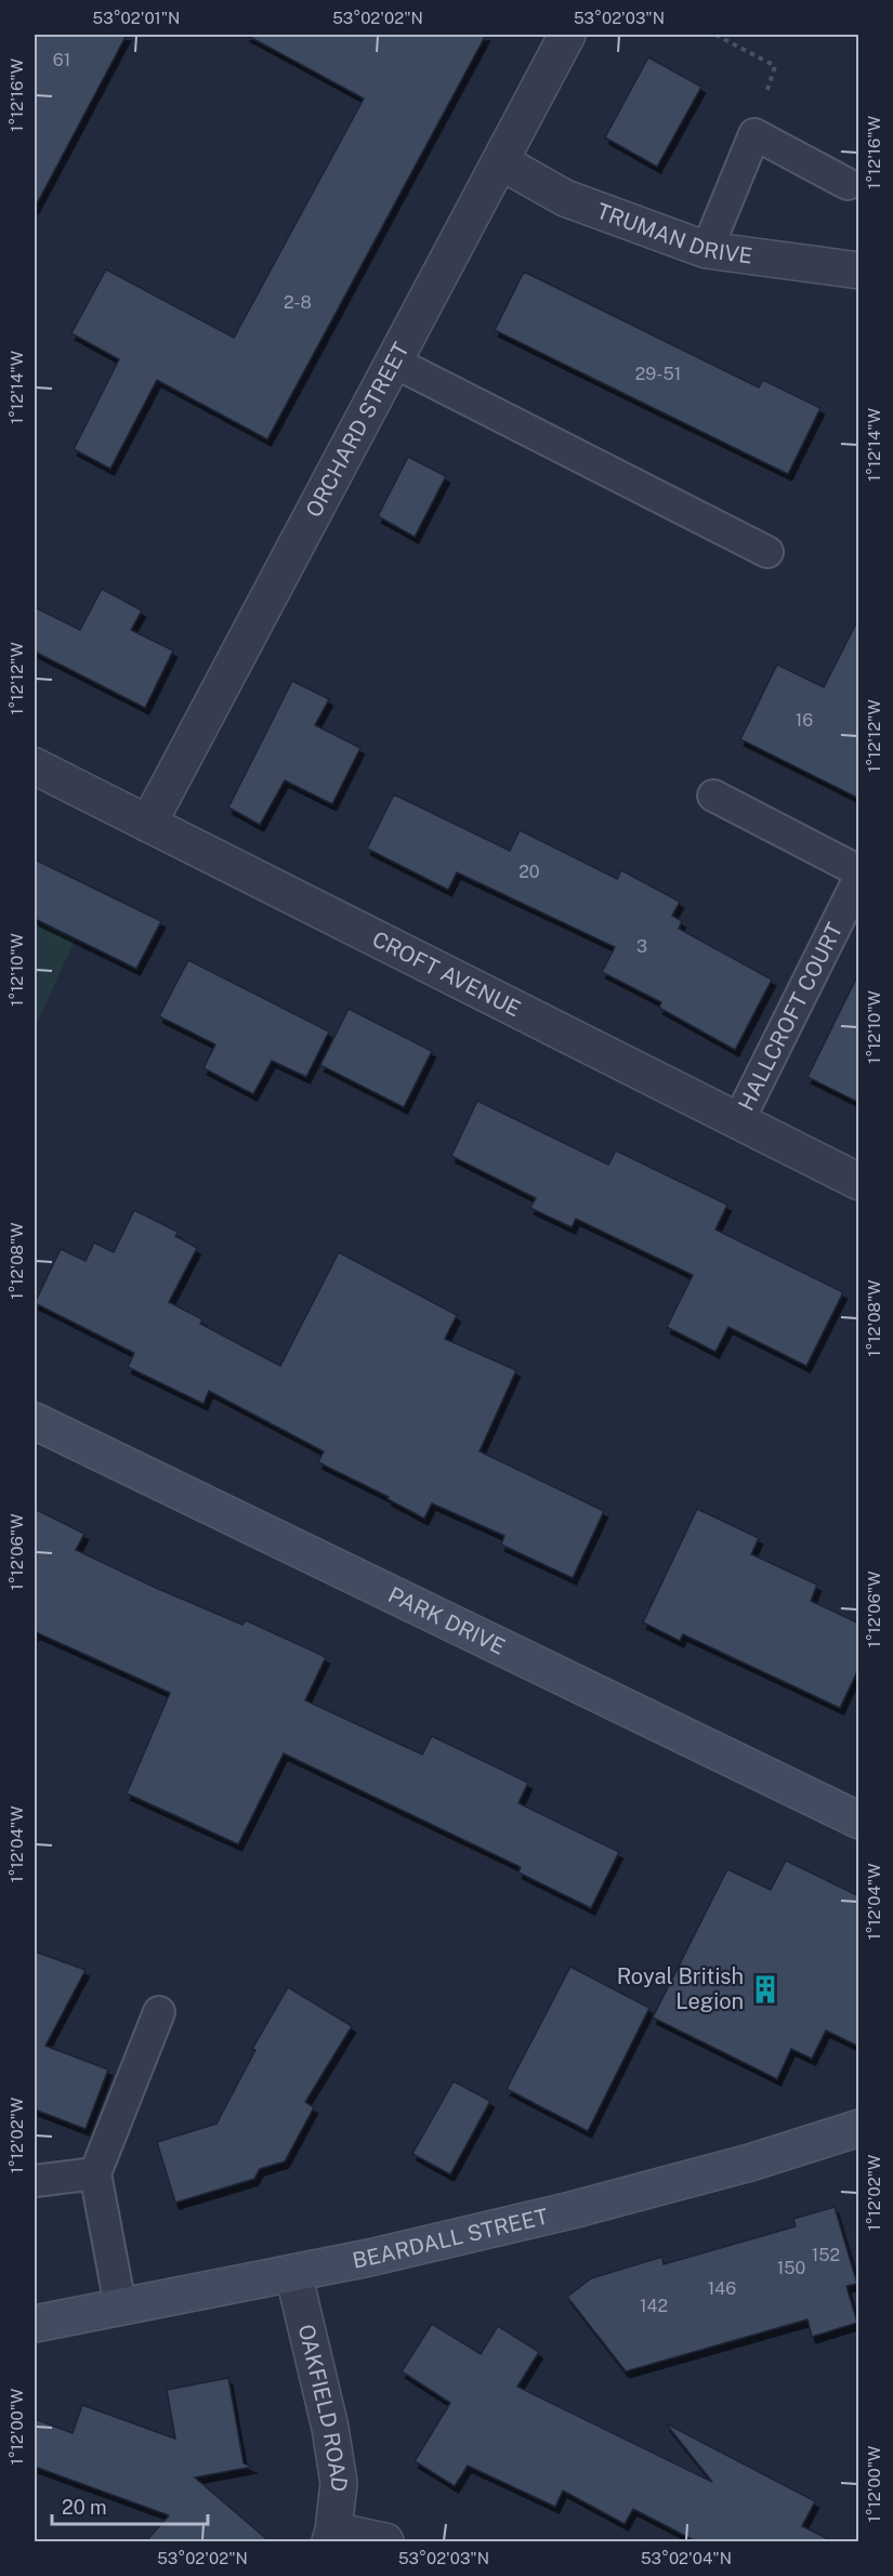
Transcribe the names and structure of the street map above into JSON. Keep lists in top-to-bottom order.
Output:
{
  "streets": {
    "street": [
      "TRUMAN DRIVE",
      "ORCHARD STREET",
      "CROFT AVENUE",
      "PARK DRIVE",
      "BEARDALL STREET",
      "OAKFIELD ROAD"
    ],
    "lane": ["HALLCROFT COURT"]
  },
  "crossings": [
    ["TRUMAN DRIVE", "ORCHARD STREET"],
    ["ORCHARD STREET", "CROFT AVENUE"],
    ["CROFT AVENUE", "HALLCROFT COURT"],
    ["BEARDALL STREET", "OAKFIELD ROAD"]
  ],
  "places": {
    "building": ["Royal British Legion"]
  },
  "house_numbers": [
    "61",
    "2-8",
    "29-51",
    "16",
    "20",
    "3",
    "152",
    "150",
    "146",
    "142"
  ],
  "scale_bar": "20 m",
  "coordinates": [
    "53°02'01\"N",
    "53°02'02\"N",
    "53°02'03\"N",
    "1°12'16\"W",
    "1°12'14\"W",
    "1°12'12\"W",
    "1°12'10\"W",
    "1°12'08\"W",
    "1°12'06\"W",
    "1°12'04\"W",
    "1°12'02\"W",
    "1°12'00\"W",
    "53°02'04\"N"
  ]
}
